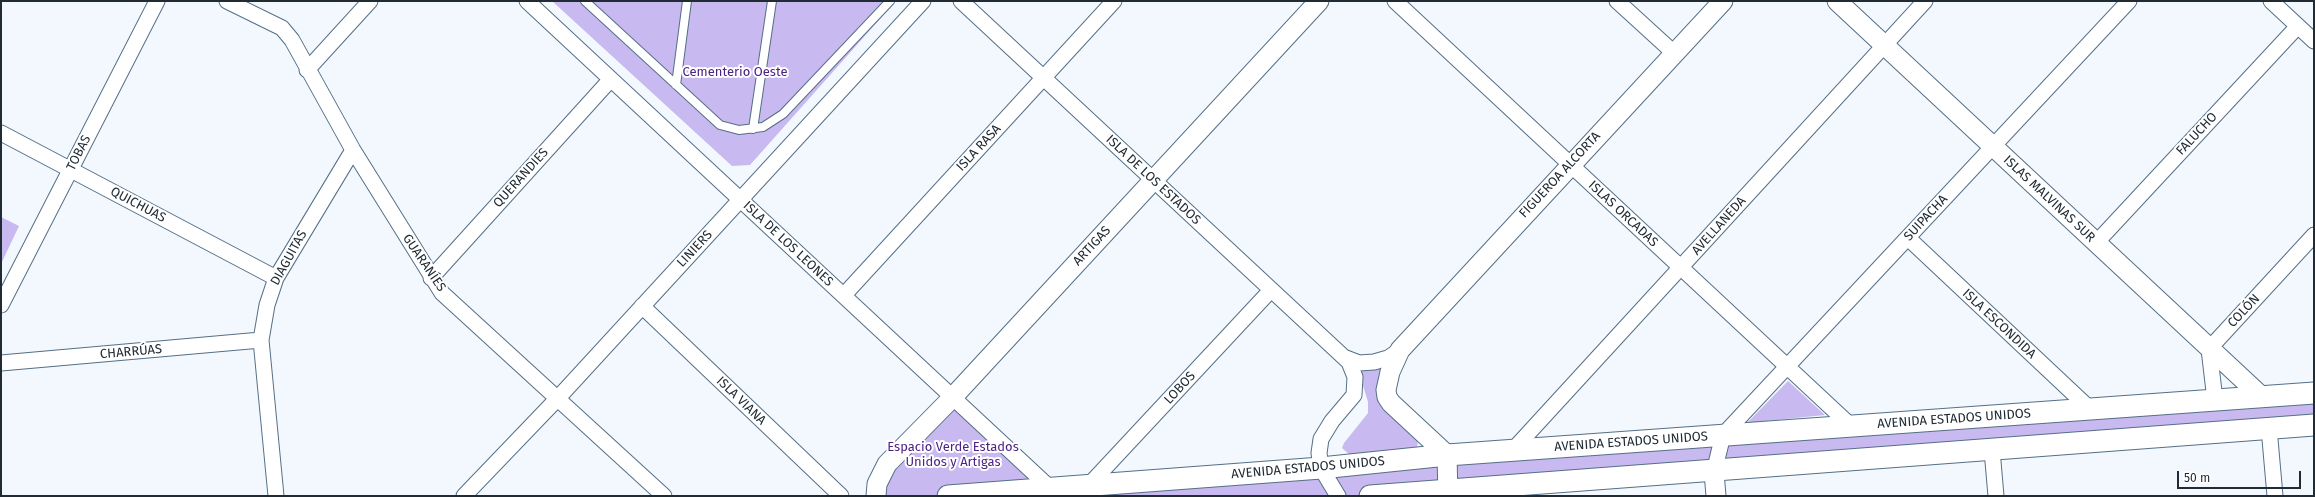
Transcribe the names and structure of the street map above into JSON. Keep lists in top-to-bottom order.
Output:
{
  "streets": {
    "main road": ["AVENIDA ESTADOS UNIDOS"],
    "street": [
      "FALUCHO",
      "ISLA RASA",
      "TOBAS",
      "FIGUEROA ALCORTA",
      "QUERANDIES",
      "ISLA DE LOS ESTADOS",
      "ISLAS MALVINAS SUR",
      "QUICHUAS",
      "ISLAS ORCADAS",
      "SUIPACHA",
      "AVELLANEDA",
      "ISLA DE LOS LEONES",
      "ARTIGAS",
      "LINIERS",
      "DIAGUITAS",
      "GUARANÍES",
      "COLÓN",
      "ISLA ESCONDIDA",
      "CHARRÚAS",
      "LOBOS",
      "ISLA VIANA"
    ]
  },
  "crossings": [
    ["FALUCHO", "ISLAS MALVINAS SUR"],
    ["ISLA RASA", "ISLA DE LOS ESTADOS"],
    ["ISLA RASA", "ISLA DE LOS LEONES"],
    ["TOBAS", "QUICHUAS"],
    ["FIGUEROA ALCORTA", "ISLA DE LOS ESTADOS"],
    ["FIGUEROA ALCORTA", "ISLAS ORCADAS"],
    ["QUERANDIES", "ISLA DE LOS LEONES"],
    ["QUERANDIES", "GUARANÍES"],
    ["ISLA DE LOS ESTADOS", "ARTIGAS"],
    ["ISLA DE LOS ESTADOS", "LOBOS"],
    ["ISLA DE LOS ESTADOS", "AVENIDA ESTADOS UNIDOS"],
    ["ISLAS MALVINAS SUR", "SUIPACHA"],
    ["ISLAS MALVINAS SUR", "AVELLANEDA"],
    ["ISLAS MALVINAS SUR", "COLÓN"],
    ["ISLAS MALVINAS SUR", "AVENIDA ESTADOS UNIDOS"],
    ["QUICHUAS", "DIAGUITAS"],
    ["ISLAS ORCADAS", "SUIPACHA"],
    ["ISLAS ORCADAS", "AVELLANEDA"],
    ["ISLAS ORCADAS", "AVENIDA ESTADOS UNIDOS"],
    ["SUIPACHA", "ISLA ESCONDIDA"],
    ["SUIPACHA", "AVENIDA ESTADOS UNIDOS"],
    ["AVELLANEDA", "AVENIDA ESTADOS UNIDOS"],
    ["ISLA DE LOS LEONES", "ARTIGAS"],
    ["ISLA DE LOS LEONES", "LINIERS"],
    ["ISLA DE LOS LEONES", "AVENIDA ESTADOS UNIDOS"],
    ["LINIERS", "GUARANÍES"],
    ["LINIERS", "ISLA VIANA"],
    ["DIAGUITAS", "GUARANÍES"],
    ["DIAGUITAS", "CHARRÚAS"],
    ["ISLA ESCONDIDA", "AVENIDA ESTADOS UNIDOS"],
    ["LOBOS", "AVENIDA ESTADOS UNIDOS"]
  ],
  "parks": ["Cementerio Oeste", "Espacio Verde Estados Unidos y Artigas"],
  "scale_bar": "50 m"
}
